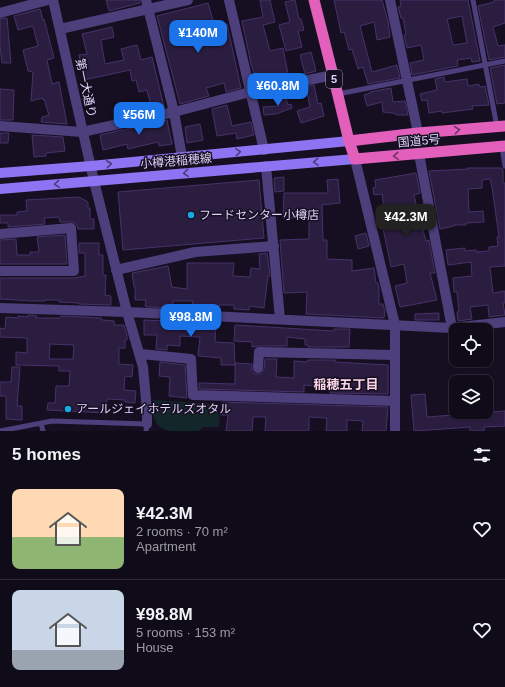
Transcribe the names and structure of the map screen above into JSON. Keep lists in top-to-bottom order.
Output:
{
  "streets": {
    "highway": ["5", "国道5号"],
    "main road": ["小樽港稲穂線"],
    "street": ["第一大通り"]
  },
  "crossings": [
    ["5", "国道5号"],
    ["5", "小樽港稲穂線"],
    ["第一大通り", "小樽港稲穂線"],
    ["国道5号", "小樽港稲穂線"]
  ],
  "districts": ["稲穂五丁目"],
  "places": ["フードセンター小樽店", "アールジェイホテルズオタル"],
  "page": {
    "price": [
      "¥140M",
      "¥60.8M",
      "¥56M",
      "¥42.3M",
      "¥98.8M"
    ],
    "heading": "5 homes",
    "list": [
      {
        "name": "¥42.3M",
        "note": "2 rooms · 70 m² · Apartment"
      },
      {
        "name": "¥98.8M",
        "note": "5 rooms · 153 m² · House"
      }
    ]
  }
}
